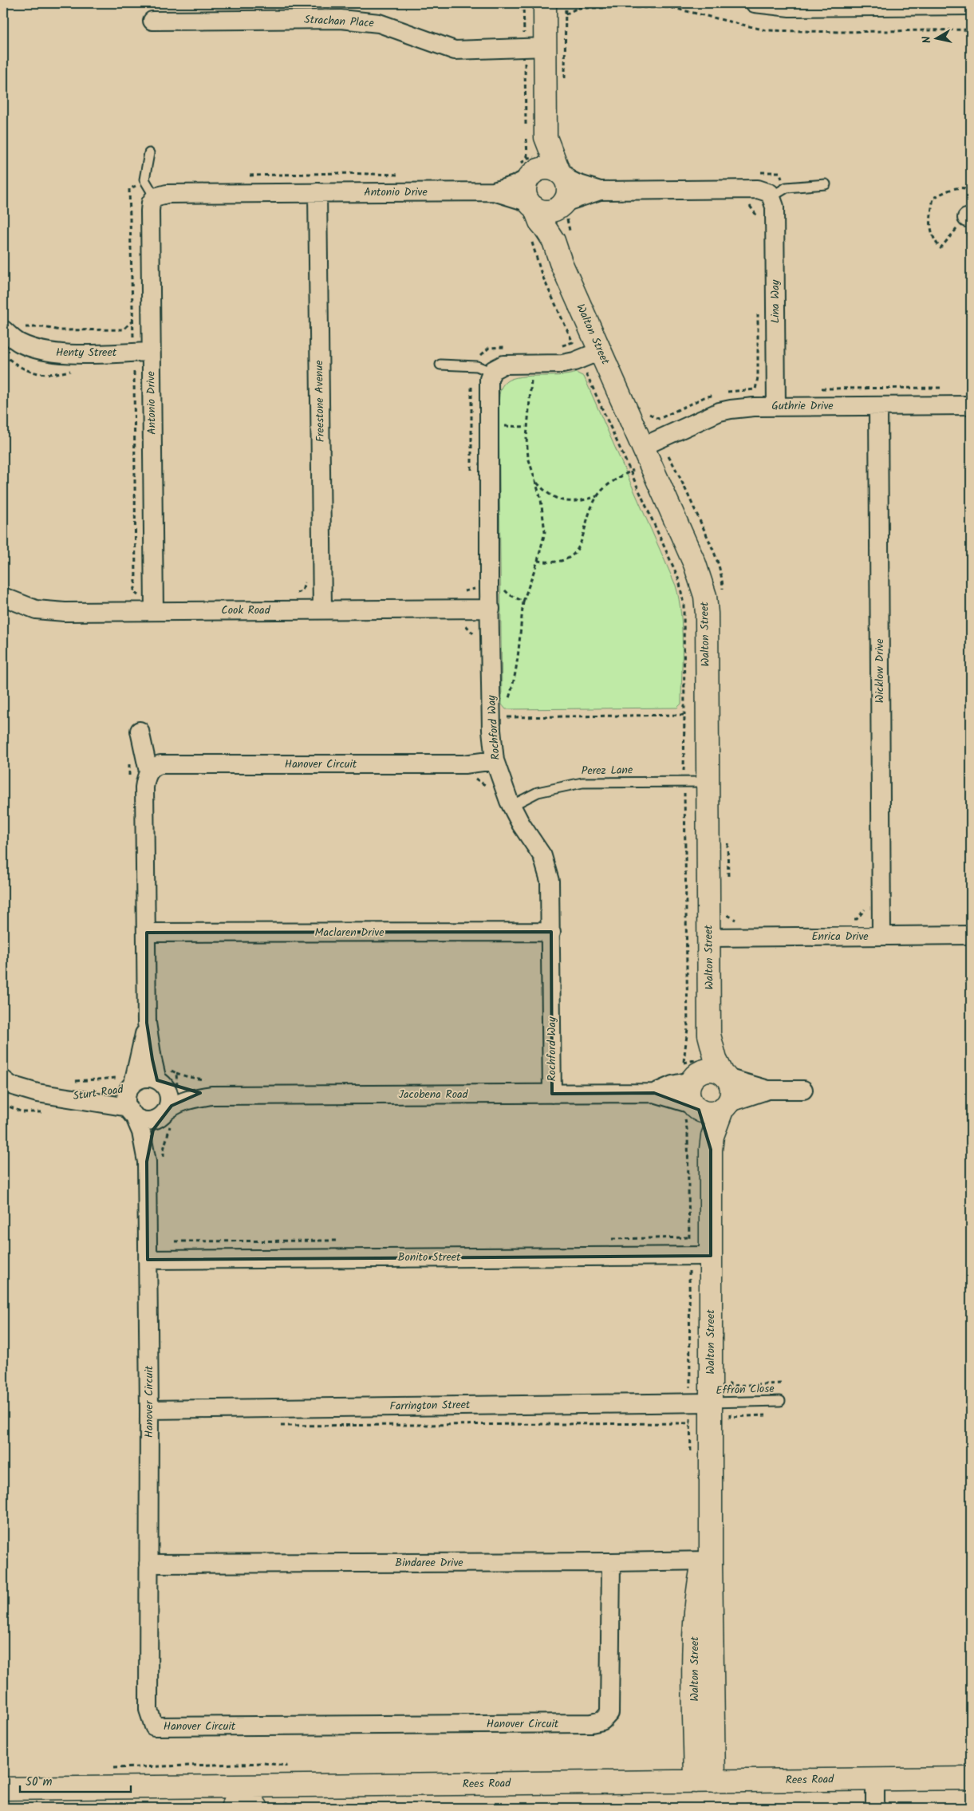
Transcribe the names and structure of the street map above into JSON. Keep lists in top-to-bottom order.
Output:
{
  "streets": {
    "street": [
      "Strachan Place",
      "Antonio Drive",
      "Lina Way",
      "Walton Street",
      "Henty Street",
      "Freestone Avenue",
      "Guthrie Drive",
      "Cook Road",
      "Wicklow Drive",
      "Rochford Way",
      "Hanover Circuit",
      "Maclaren Drive",
      "Enrica Drive",
      "Sturt Road",
      "Jacobena Road",
      "Bonito Street",
      "Farrington Street",
      "Bindaree Drive",
      "Rees Road"
    ],
    "lane": ["Perez Lane", "Effron Close"]
  },
  "crossings": [
    ["Antonio Drive", "Walton Street"],
    ["Antonio Drive", "Henty Street"],
    ["Antonio Drive", "Freestone Avenue"],
    ["Antonio Drive", "Cook Road"],
    ["Lina Way", "Guthrie Drive"],
    ["Walton Street", "Guthrie Drive"],
    ["Walton Street", "Perez Lane"],
    ["Walton Street", "Enrica Drive"],
    ["Walton Street", "Jacobena Road"],
    ["Walton Street", "Bonito Street"],
    ["Walton Street", "Effron Close"],
    ["Walton Street", "Farrington Street"],
    ["Walton Street", "Bindaree Drive"],
    ["Walton Street", "Rees Road"],
    ["Freestone Avenue", "Cook Road"],
    ["Guthrie Drive", "Wicklow Drive"],
    ["Cook Road", "Rochford Way"],
    ["Wicklow Drive", "Enrica Drive"],
    ["Rochford Way", "Hanover Circuit"],
    ["Rochford Way", "Perez Lane"],
    ["Rochford Way", "Maclaren Drive"],
    ["Rochford Way", "Jacobena Road"],
    ["Hanover Circuit", "Bonito Street"],
    ["Hanover Circuit", "Farrington Street"],
    ["Hanover Circuit", "Bindaree Drive"],
    ["Sturt Road", "Jacobena Road"],
    ["Effron Close", "Farrington Street"]
  ],
  "scale_bar": "50 m",
  "north": "left"
}
